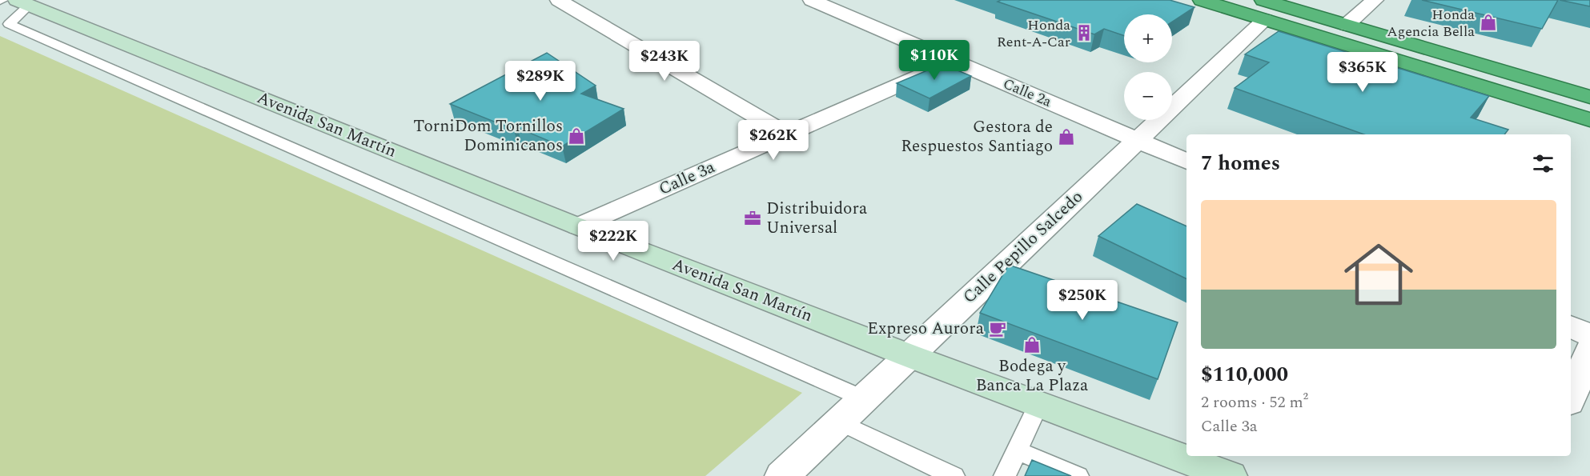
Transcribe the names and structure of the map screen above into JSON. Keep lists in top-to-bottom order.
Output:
{
  "streets": {
    "main road": ["Avenida San Martín"],
    "street": ["Calle 2a", "Calle 3a", "Calle Pepillo Salcedo"]
  },
  "crossings": [
    ["Calle 2a", "Calle 3a"],
    ["Calle 2a", "Calle Pepillo Salcedo"],
    ["Avenida San Martín", "Calle 3a"],
    ["Avenida San Martín", "Calle Pepillo Salcedo"]
  ],
  "places": {
    "shop": [
      "Honda Agencia Bella",
      "TorniDom Tornillos Dominicanos",
      "Gestora de Respuestos Santiago",
      "Bodega y Banca La Plaza"
    ],
    "building": ["Honda Rent-A-Car"],
    "office": ["Distribuidora Universal"],
    "cafe": ["Expreso Aurora"]
  },
  "page": {
    "map_buttons": ["+", "−"],
    "price": [
      "$110K",
      "$243K",
      "$365K",
      "$289K",
      "$262K",
      "$222K",
      "$250K"
    ],
    "heading": "7 homes",
    "list": [
      {
        "name": "$110,000",
        "note": "2 rooms · 52 m² · Calle 3a"
      }
    ]
  }
}
